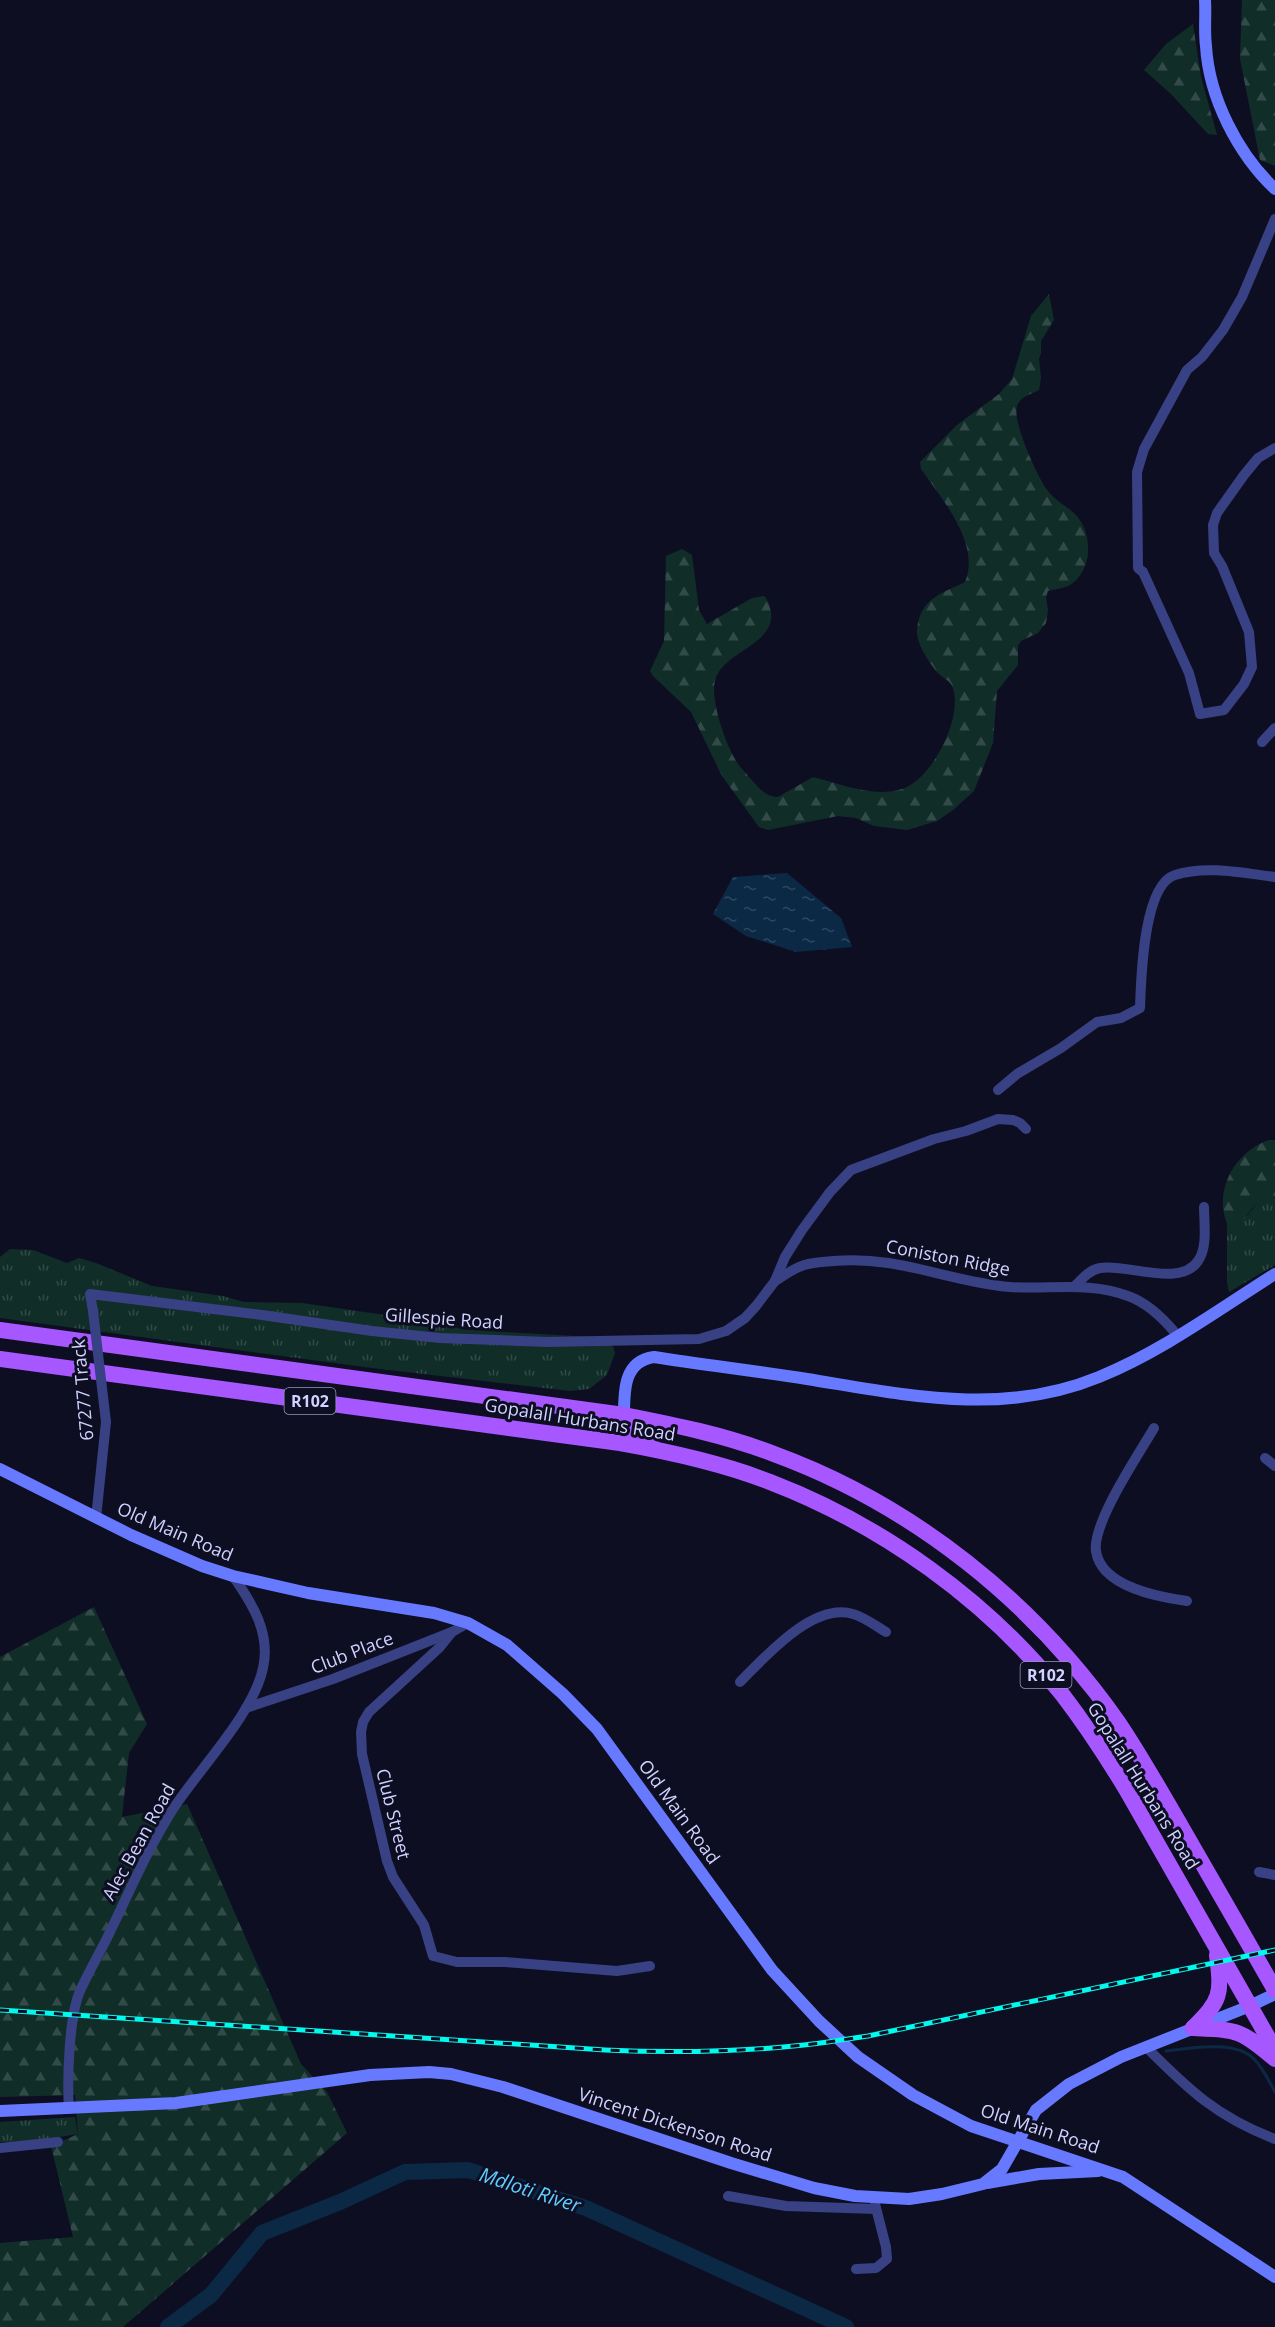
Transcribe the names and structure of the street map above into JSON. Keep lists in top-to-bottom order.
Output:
{
  "streets": {
    "main road": ["R102", "Gopalall Hurbans Road"],
    "street": [
      "Coniston Ridge",
      "Gillespie Road",
      "67277 Track",
      "Old Main Road",
      "Club Place",
      "Club Street",
      "Alec Bean Road",
      "Vincent Dickenson Road"
    ]
  },
  "crossings": [
    ["Coniston Ridge", "Gillespie Road"],
    ["Gillespie Road", "67277 Track"],
    ["67277 Track", "Old Main Road"],
    ["Gopalall Hurbans Road", "Vincent Dickenson Road"],
    ["Old Main Road", "Club Place"],
    ["Old Main Road", "Alec Bean Road"],
    ["Old Main Road", "Vincent Dickenson Road"],
    ["Club Place", "Club Street"],
    ["Club Place", "Alec Bean Road"],
    ["Alec Bean Road", "Vincent Dickenson Road"]
  ],
  "water": ["Mdloti River"]
}
